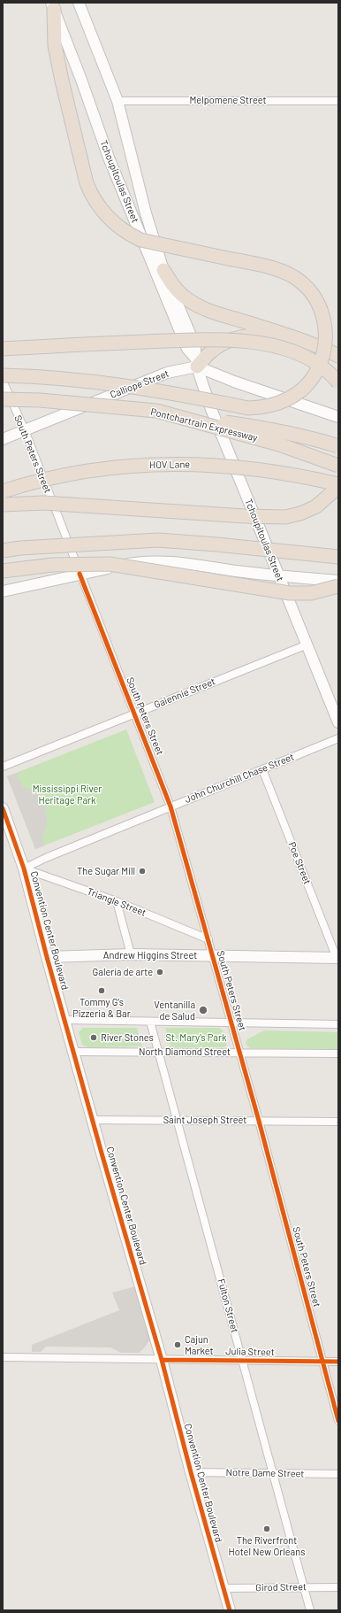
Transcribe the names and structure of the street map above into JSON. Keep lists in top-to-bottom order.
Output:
{
  "streets": {
    "highway": ["Pontchartrain Expressway", "HOV Lane"],
    "street": [
      "Melpomene Street",
      "Tchoupitoulas Street",
      "Calliope Street",
      "South Peters Street",
      "Gaiennie Street",
      "John Churchill Chase Street",
      "Poe Street",
      "Triangle Street",
      "Convention Center Boulevard",
      "Andrew Higgins Street",
      "North Diamond Street",
      "Saint Joseph Street",
      "Fulton Street",
      "Julia Street",
      "Notre Dame Street",
      "Girod Street"
    ]
  },
  "crossings": [
    ["Melpomene Street", "Tchoupitoulas Street"],
    ["Tchoupitoulas Street", "Calliope Street"],
    ["Tchoupitoulas Street", "Gaiennie Street"],
    ["Calliope Street", "South Peters Street"],
    ["South Peters Street", "Gaiennie Street"],
    ["South Peters Street", "John Churchill Chase Street"],
    ["South Peters Street", "Triangle Street"],
    ["South Peters Street", "Andrew Higgins Street"],
    ["South Peters Street", "North Diamond Street"],
    ["South Peters Street", "Saint Joseph Street"],
    ["South Peters Street", "Julia Street"],
    ["John Churchill Chase Street", "Poe Street"],
    ["John Churchill Chase Street", "Triangle Street"],
    ["John Churchill Chase Street", "Convention Center Boulevard"],
    ["Poe Street", "Andrew Higgins Street"],
    ["Triangle Street", "Convention Center Boulevard"],
    ["Convention Center Boulevard", "Andrew Higgins Street"],
    ["Convention Center Boulevard", "North Diamond Street"],
    ["Convention Center Boulevard", "Saint Joseph Street"],
    ["Convention Center Boulevard", "Julia Street"],
    ["Convention Center Boulevard", "Notre Dame Street"],
    ["Convention Center Boulevard", "Girod Street"],
    ["North Diamond Street", "Fulton Street"],
    ["Saint Joseph Street", "Fulton Street"],
    ["Fulton Street", "Julia Street"],
    ["Fulton Street", "Notre Dame Street"],
    ["Fulton Street", "Girod Street"]
  ],
  "parks": ["Mississippi River Heritage Park", "St. Mary's Park"],
  "places": [
    "The Sugar Mill",
    "Galería de arte",
    "Tommy G's Pizzeria & Bar",
    "Ventanilla de Salud",
    "River Stones",
    "Cajun Market",
    "The Riverfront Hotel New Orleans"
  ]
}
